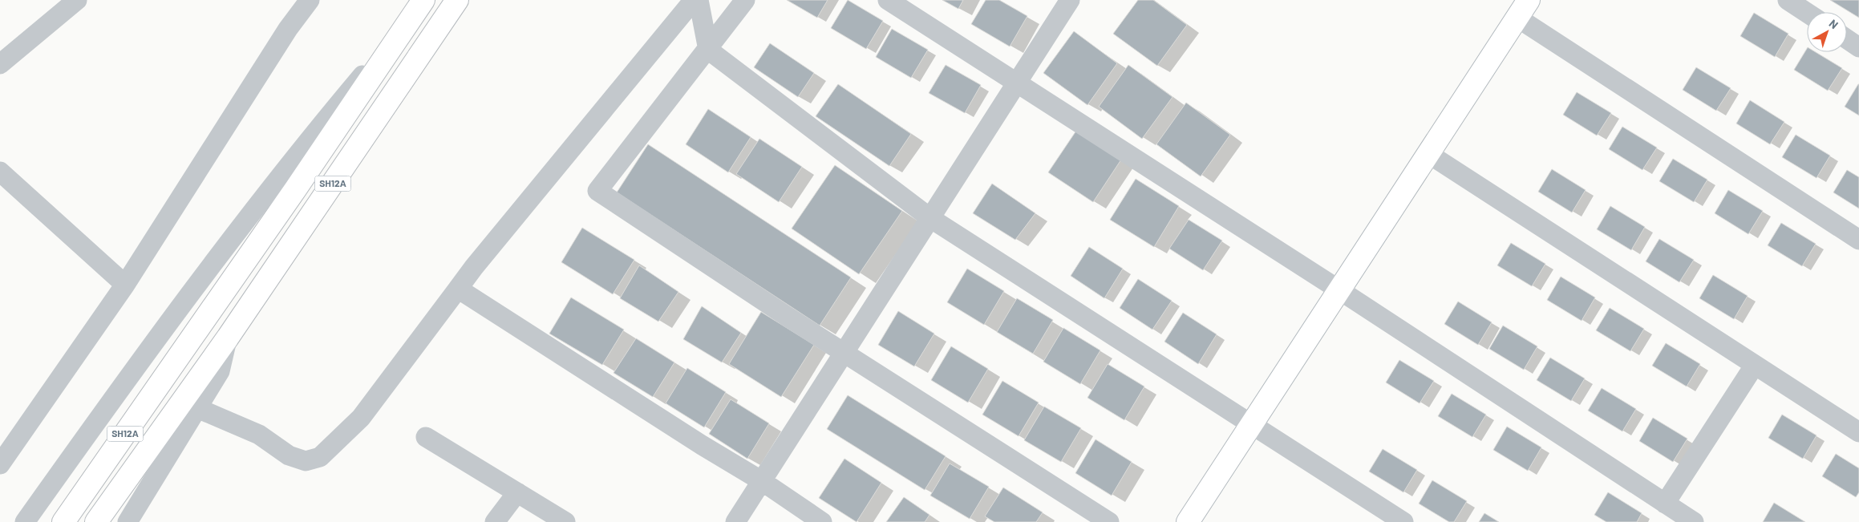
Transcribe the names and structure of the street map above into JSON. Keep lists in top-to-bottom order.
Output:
{
  "streets": {
    "main road": ["SH12A"]
  },
  "north": "top right"
}
